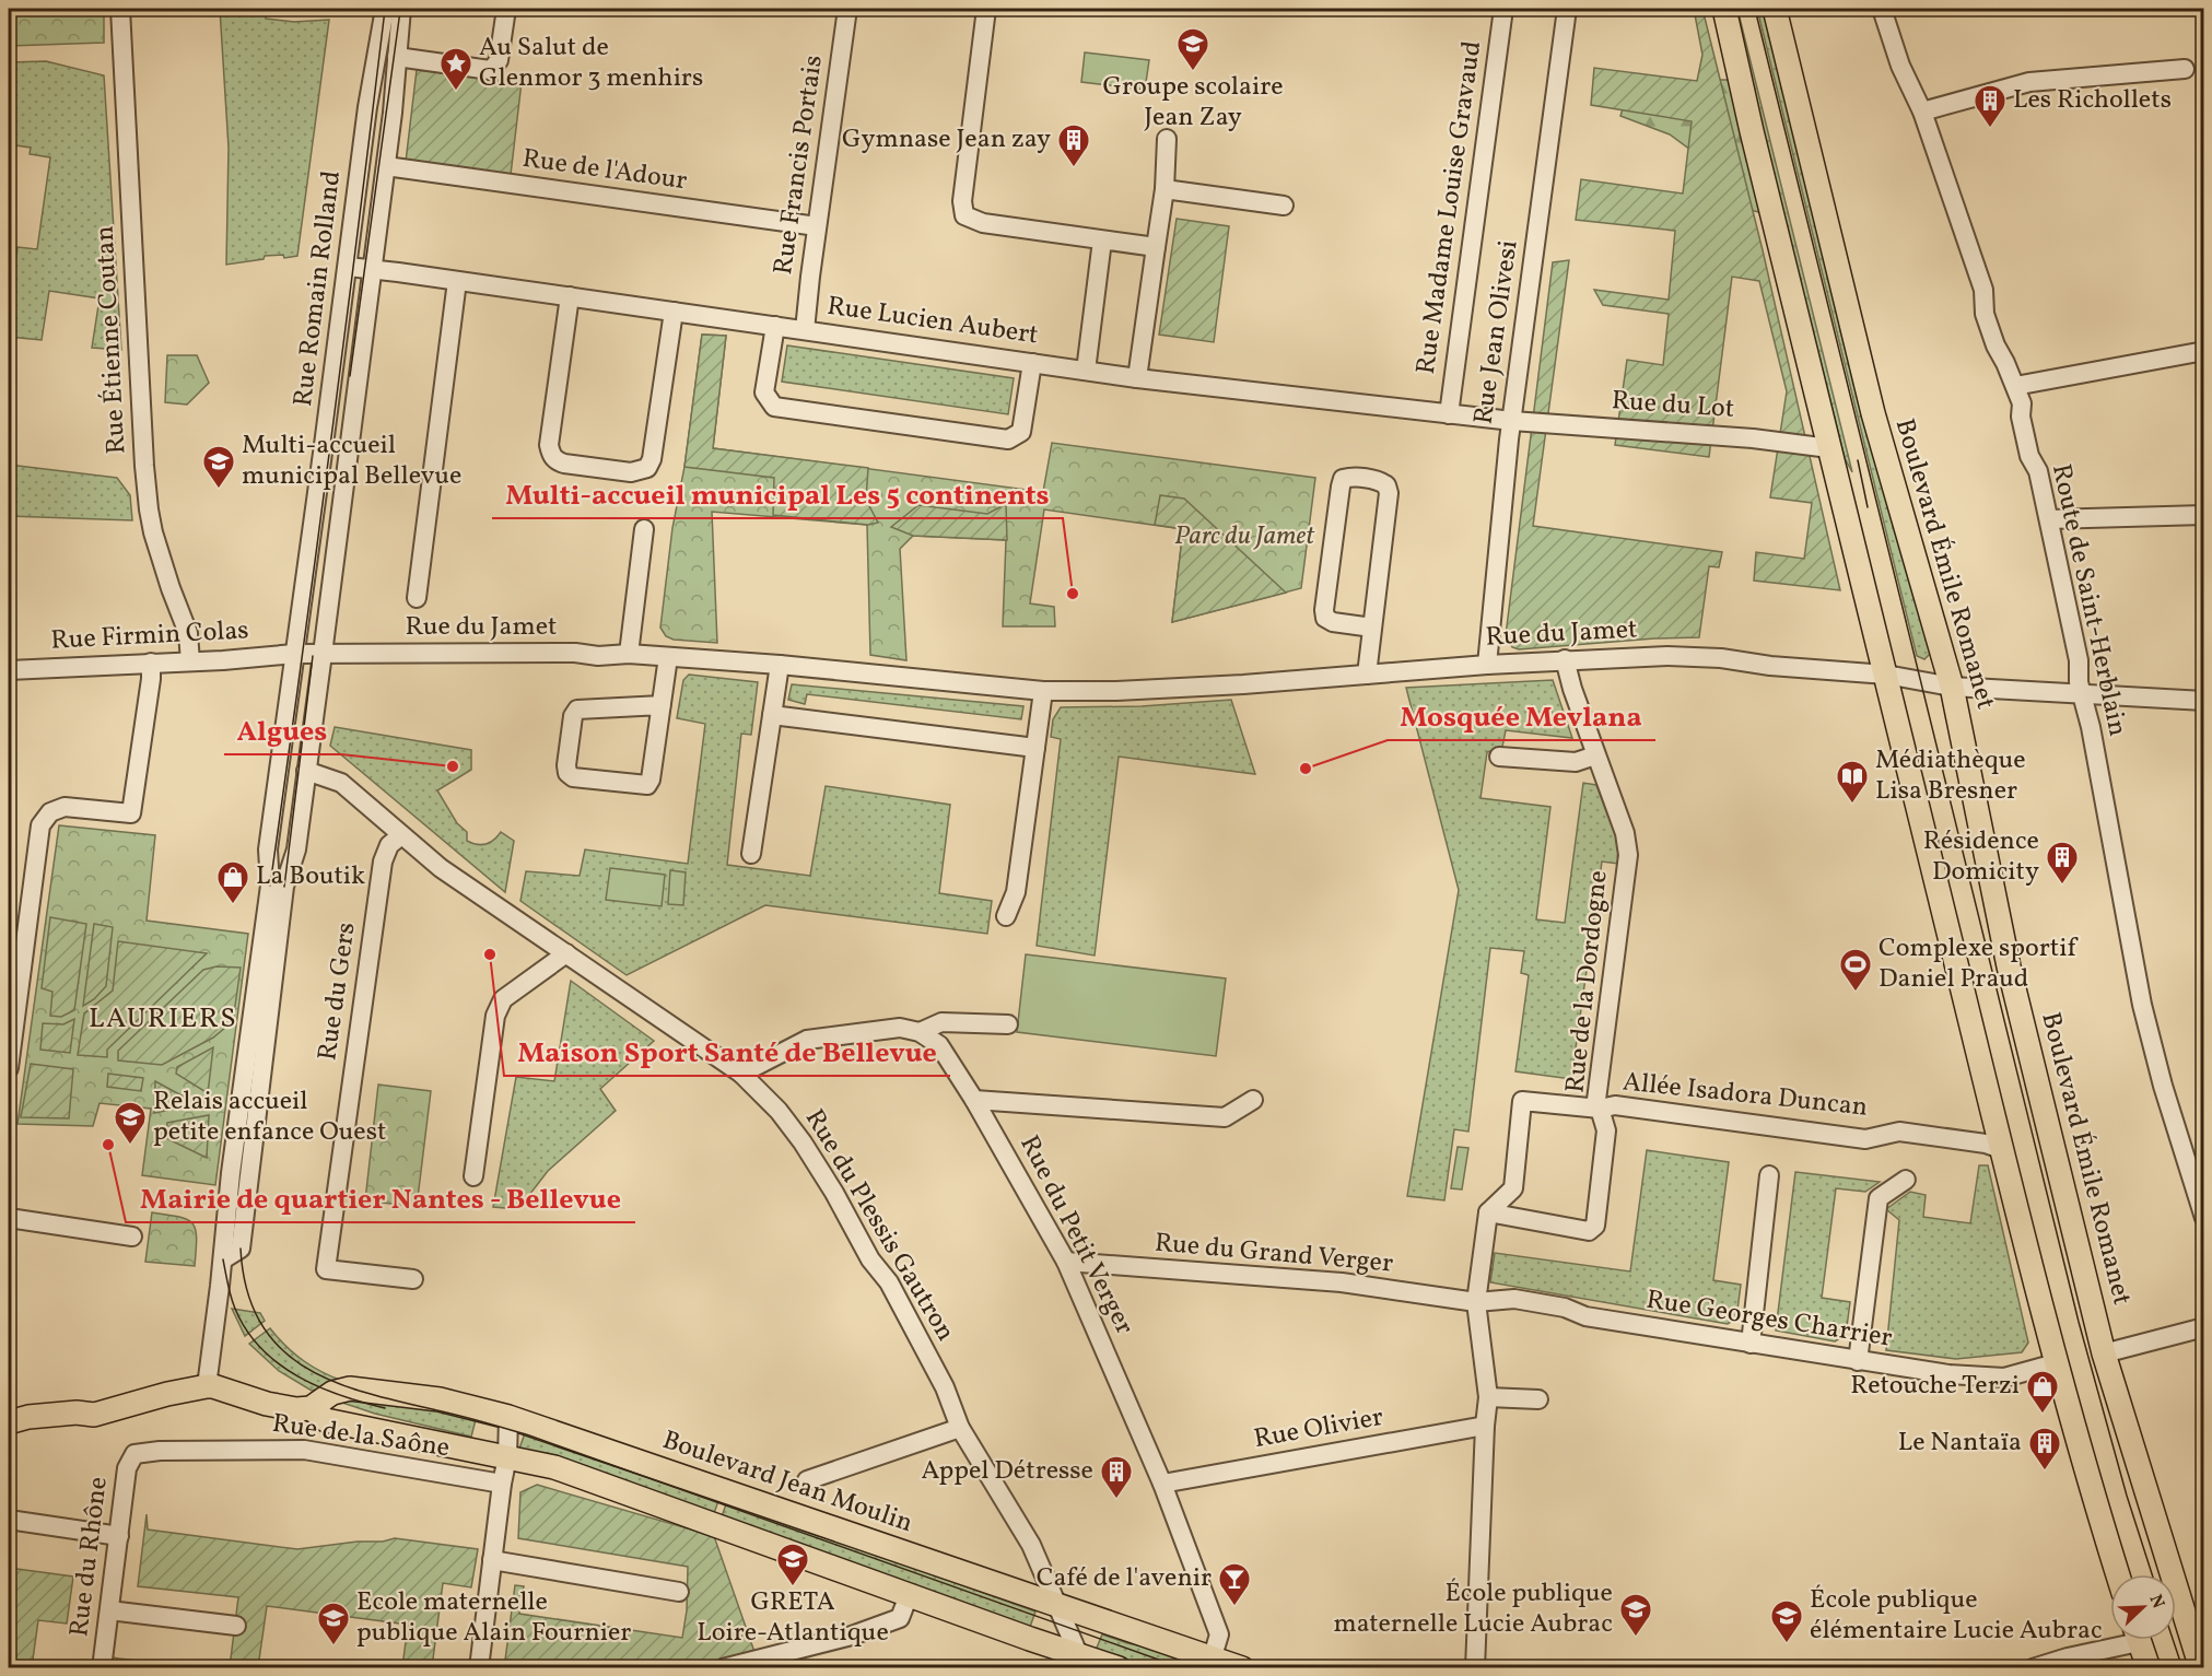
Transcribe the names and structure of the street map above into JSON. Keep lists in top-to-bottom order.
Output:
{
  "streets": {
    "main road": ["Boulevard Émile Romanet", "Boulevard Jean Moulin"],
    "street": [
      "Rue Francis Portais",
      "Rue de l'Adour",
      "Rue Madame Louise Gravaud",
      "Rue Romain Rolland",
      "Rue Lucien Aubert",
      "Rue Jean Olivesi",
      "Rue Étienne Coutan",
      "Rue du Lot",
      "Route de Saint-Herblain",
      "Rue du Jamet",
      "Rue Firmin Colas",
      "Rue de la Dordogne",
      "Rue du Gers",
      "Allée Isadora Duncan",
      "Rue du Plessis Gautron",
      "Rue du Petit Verger",
      "Rue du Grand Verger",
      "Rue Georges Charrier",
      "Rue Olivier",
      "Rue de la Saône",
      "Rue du Rhône"
    ]
  },
  "crossings": [
    ["Rue Francis Portais", "Rue de l'Adour"],
    ["Rue Francis Portais", "Rue Lucien Aubert"],
    ["Rue de l'Adour", "Rue Romain Rolland"],
    ["Rue Madame Louise Gravaud", "Rue Lucien Aubert"],
    ["Rue Romain Rolland", "Rue Lucien Aubert"],
    ["Rue Romain Rolland", "Rue du Jamet"],
    ["Rue Romain Rolland", "Rue Firmin Colas"],
    ["Rue Romain Rolland", "Rue du Plessis Gautron"],
    ["Rue Lucien Aubert", "Rue Jean Olivesi"],
    ["Rue Lucien Aubert", "Rue du Lot"],
    ["Rue Jean Olivesi", "Rue du Lot"],
    ["Rue Jean Olivesi", "Rue du Jamet"],
    ["Rue Étienne Coutan", "Rue Firmin Colas"],
    ["Boulevard Émile Romanet", "Rue du Jamet"],
    ["Route de Saint-Herblain", "Rue du Jamet"],
    ["Rue du Jamet", "Rue Firmin Colas"],
    ["Rue du Jamet", "Rue de la Dordogne"],
    ["Rue de la Dordogne", "Allée Isadora Duncan"],
    ["Rue du Gers", "Rue du Plessis Gautron"],
    ["Rue du Plessis Gautron", "Boulevard Jean Moulin"],
    ["Rue du Petit Verger", "Rue du Grand Verger"],
    ["Rue du Petit Verger", "Rue Olivier"],
    ["Rue du Petit Verger", "Boulevard Jean Moulin"],
    ["Rue du Grand Verger", "Rue Georges Charrier"],
    ["Rue de la Saône", "Rue du Rhône"]
  ],
  "districts": ["LAURIERS"],
  "parks": ["Parc du Jamet"],
  "places": {
    "school or university": [
      "Groupe scolaire Jean Zay",
      "Multi-accueil municipal Bellevue",
      "Relais accueil petite enfance Ouest",
      "GRETA Loire-Atlantique",
      "École publique maternelle Lucie Aubrac",
      "École publique élémentaire Lucie Aubrac",
      "Ecole maternelle publique Alain Fournier"
    ],
    "place": ["Au Salut de Glenmor 3 menhirs"],
    "building": [
      "Les Richollets",
      "Gymnase Jean zay",
      "Résidence Domicity",
      "Le Nantaïa",
      "Appel Détresse"
    ],
    "other": [
      "Multi-accueil municipal Les 5 continents",
      "Algues",
      "Mosquée Mevlana",
      "Maison Sport Santé de Bellevue",
      "Mairie de quartier Nantes - Bellevue"
    ],
    "library": ["Médiathèque Lisa Bresner"],
    "shop": ["La Boutik", "Retouche Terzi"],
    "sports": ["Complexe sportif Daniel Praud"],
    "bar": ["Café de l'avenir"]
  },
  "north": "top right"
}
